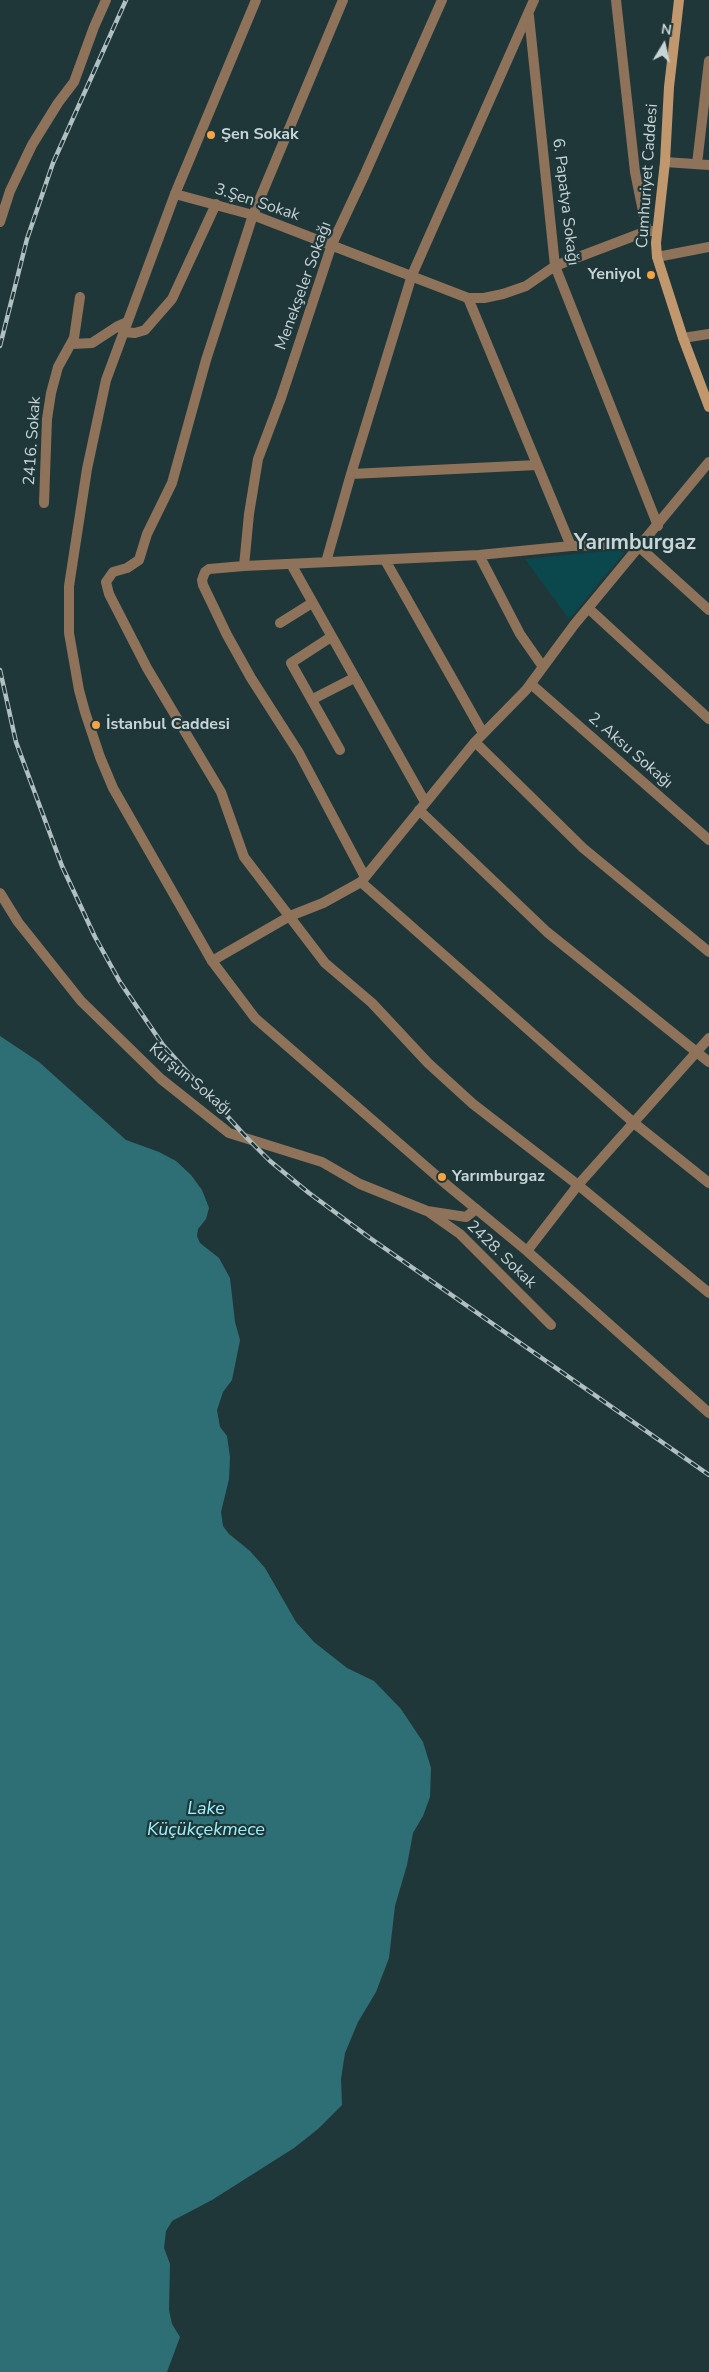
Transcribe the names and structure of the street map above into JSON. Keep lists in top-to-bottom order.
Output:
{
  "streets": {
    "main road": ["Cumhuriyet Caddesi"],
    "street": [
      "6. Papatya Sokağı",
      "3.Şen Sokak",
      "Menekşeler Sokağı",
      "2416. Sokak",
      "2. Aksu Sokağı",
      "Kurşun Sokağı",
      "2428. Sokak"
    ]
  },
  "crossings": [
    ["3.Şen Sokak", "Menekşeler Sokağı"],
    ["Kurşun Sokağı", "2428. Sokak"]
  ],
  "districts": ["Yarımburgaz"],
  "water": ["Lake Küçükçekmece"],
  "places": [
    "Şen Sokak",
    "Yeniyol",
    "İstanbul Caddesi",
    "Yarımburgaz"
  ],
  "north": "top"
}
